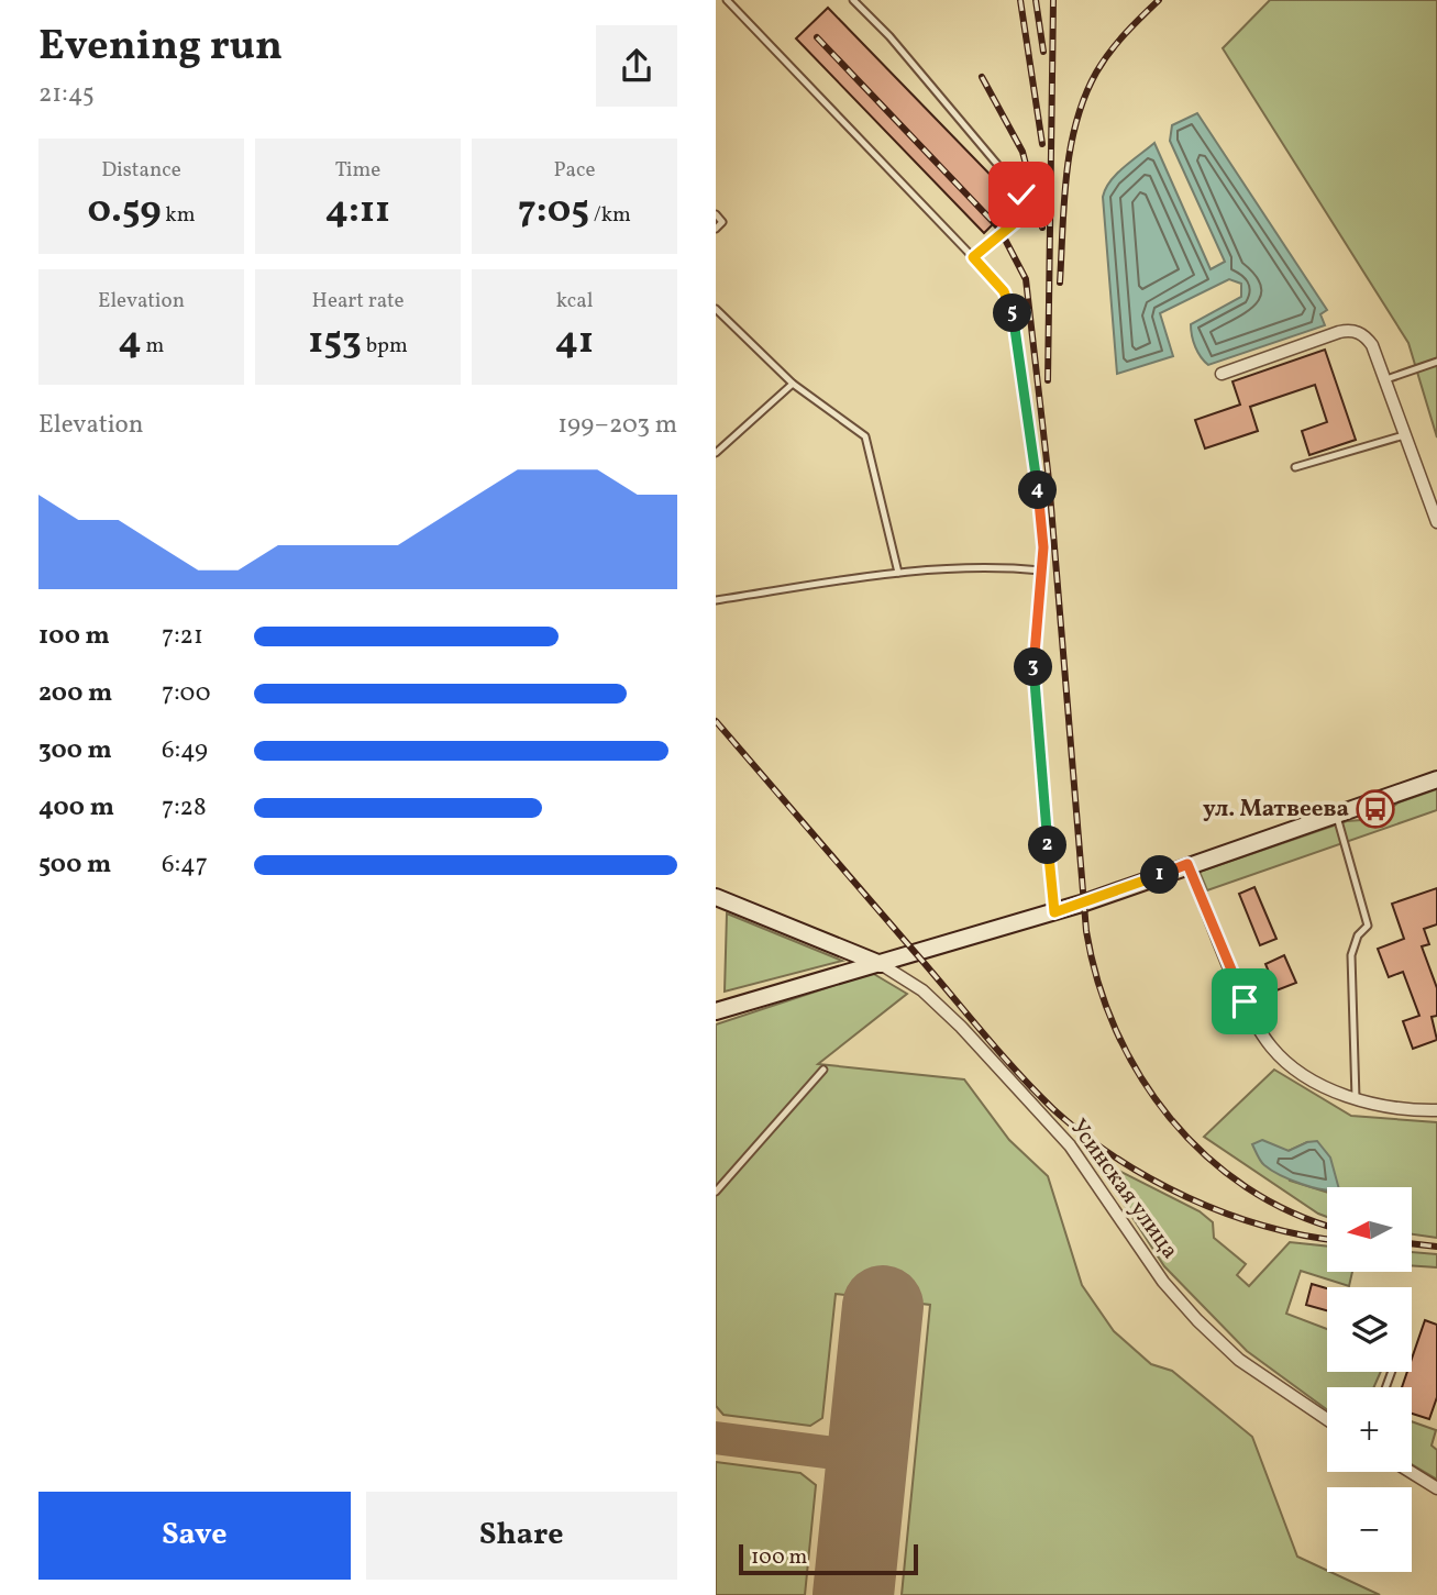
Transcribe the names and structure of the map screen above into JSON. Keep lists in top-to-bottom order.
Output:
{
  "streets": {
    "street": ["Усинская улица"]
  },
  "places": {
    "bus stop": ["ул. Матвеева"]
  },
  "scale_bar": "100 m",
  "north": "left",
  "page": {
    "heading": ["Evening run", "21:45"],
    "stats": [
      ["Distance", "0.59 km"],
      ["Time", "4:11"],
      ["Pace", "7:05 /km"],
      ["Elevation", "4 m"],
      ["Heart rate", "153 bpm"],
      ["kcal", "41"]
    ],
    "pins": [
      "5",
      "4",
      "3",
      "2",
      "1"
    ],
    "chart": ["Elevation", "199–203 m"],
    "list": [
      {
        "name": "100 m",
        "note": "7:21"
      },
      {
        "name": "200 m",
        "note": "7:00"
      },
      {
        "name": "300 m",
        "note": "6:49"
      },
      {
        "name": "400 m",
        "note": "7:28"
      },
      {
        "name": "500 m",
        "note": "6:47"
      }
    ],
    "map_buttons": ["+", "−"],
    "buttons": ["Save", "Share"],
    "scale": "100 m"
  }
}
